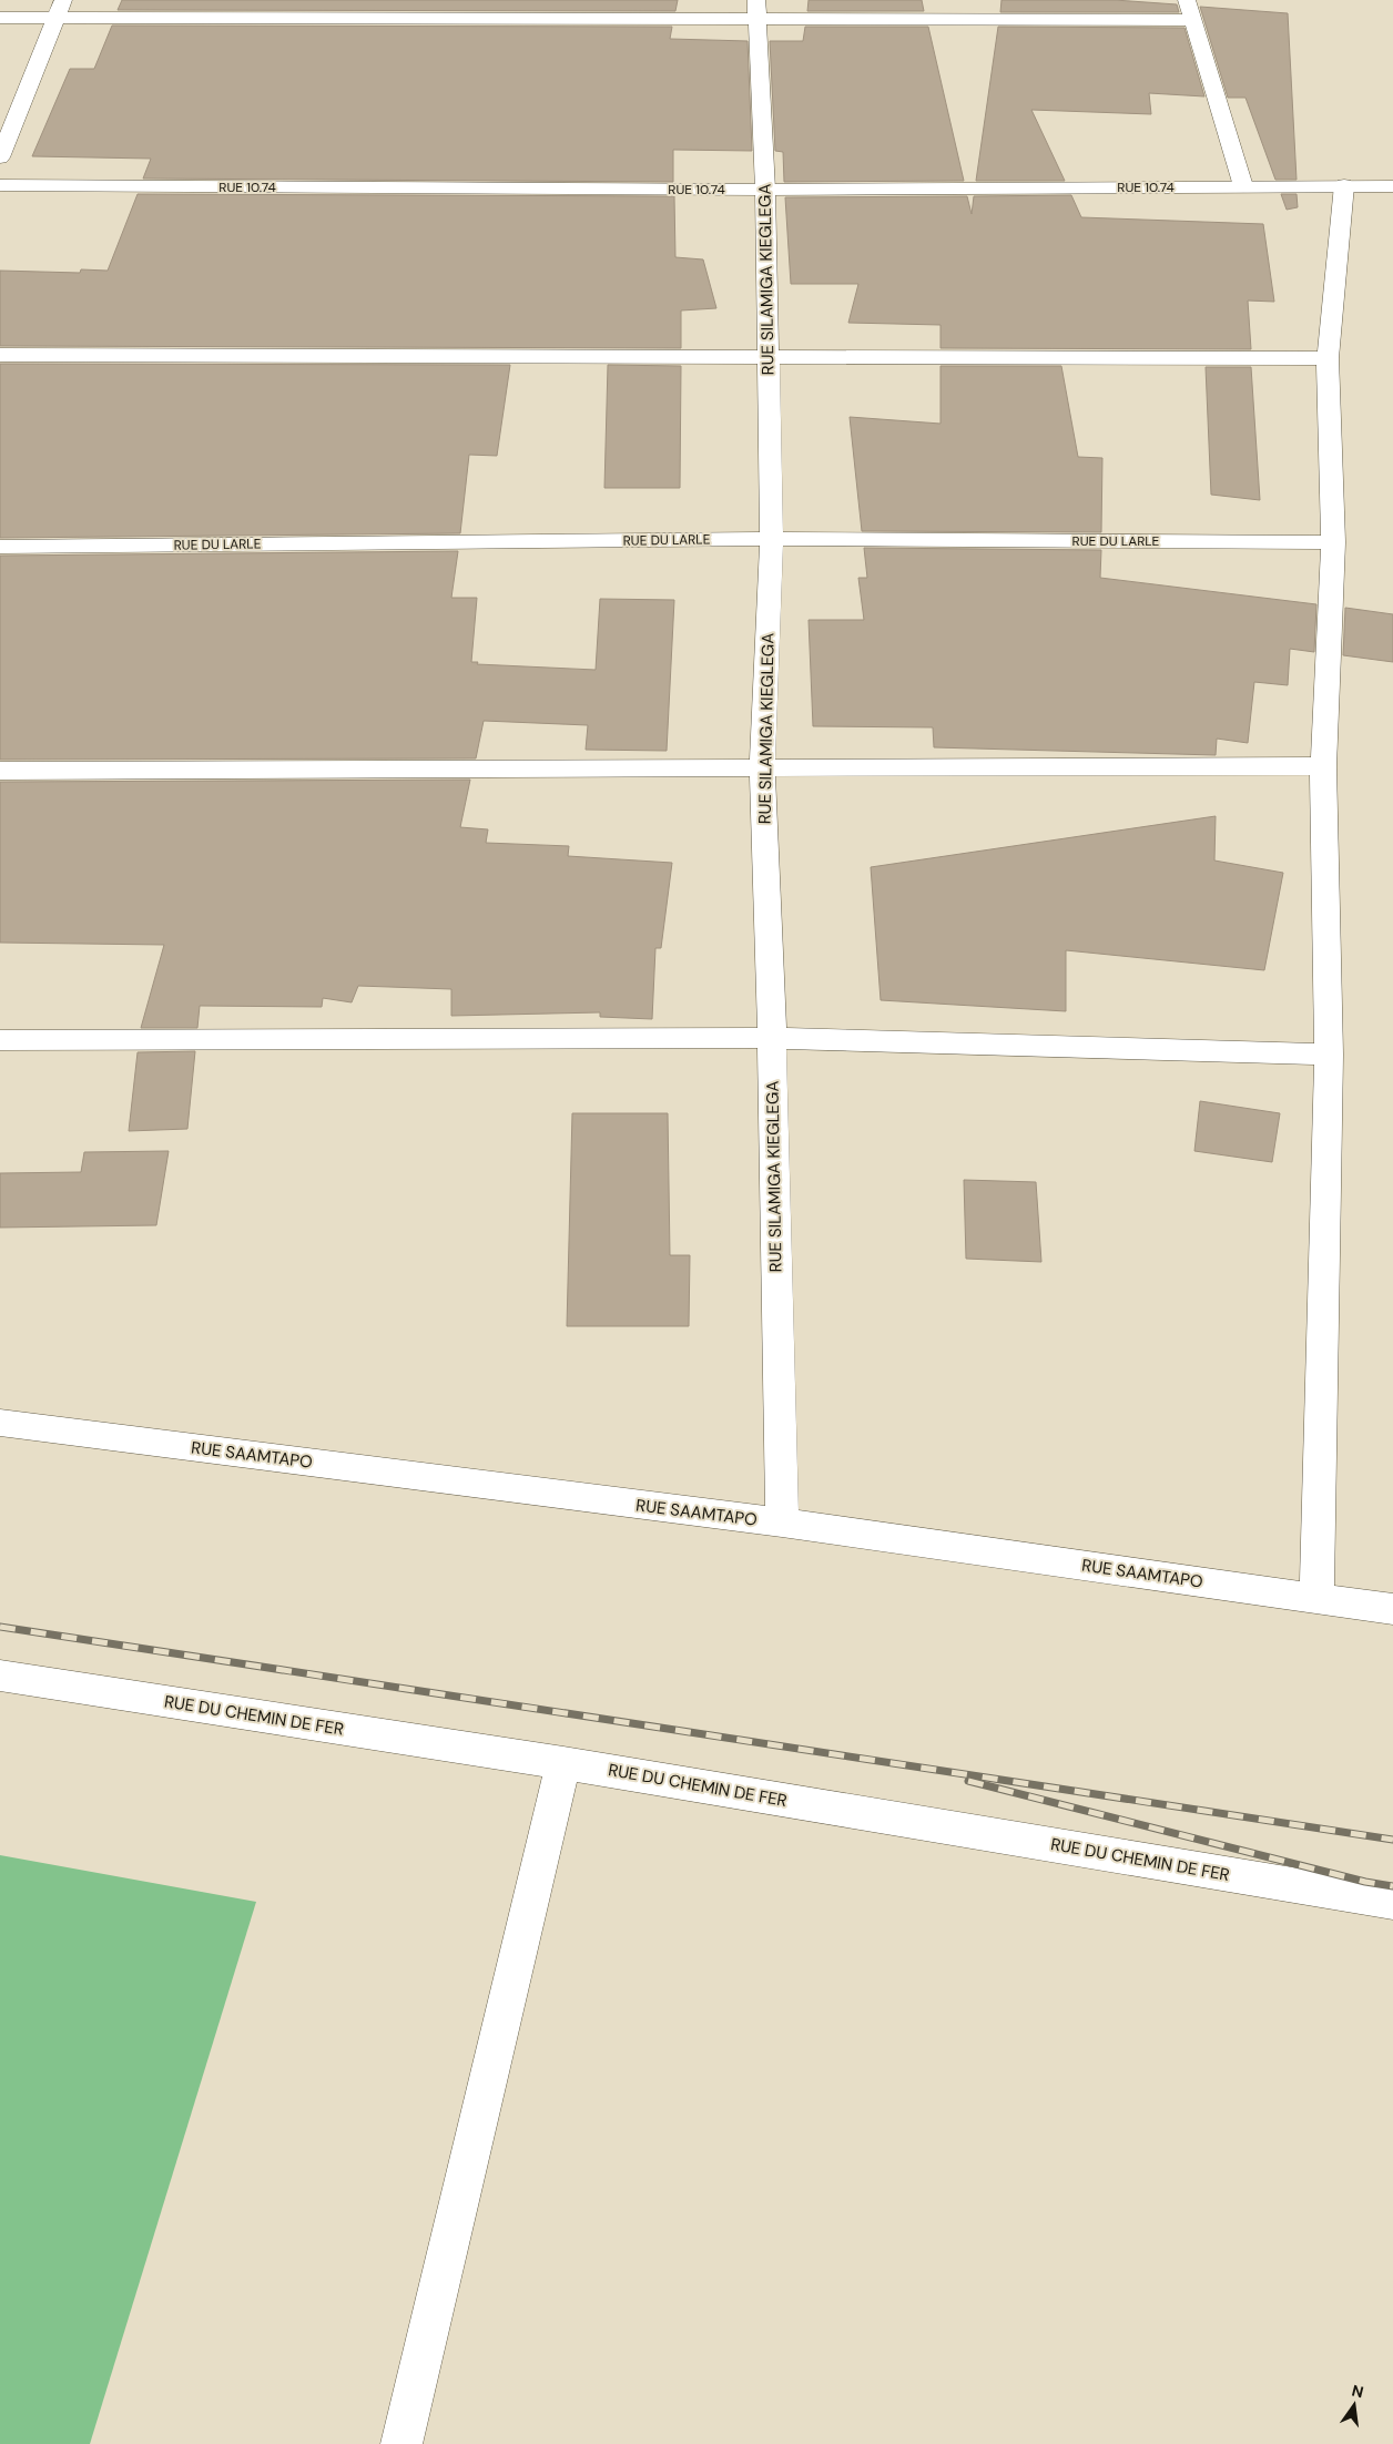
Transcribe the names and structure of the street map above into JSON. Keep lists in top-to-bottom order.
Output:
{
  "streets": {
    "street": [
      "RUE 10.74",
      "RUE SILAMIGA KIEGLEGA",
      "RUE DU LARLE",
      "RUE SAAMTAPO",
      "RUE DU CHEMIN DE FER"
    ]
  },
  "crossings": [
    ["RUE 10.74", "RUE SILAMIGA KIEGLEGA"],
    ["RUE SILAMIGA KIEGLEGA", "RUE DU LARLE"],
    ["RUE SILAMIGA KIEGLEGA", "RUE SAAMTAPO"]
  ],
  "north": "top"
}
